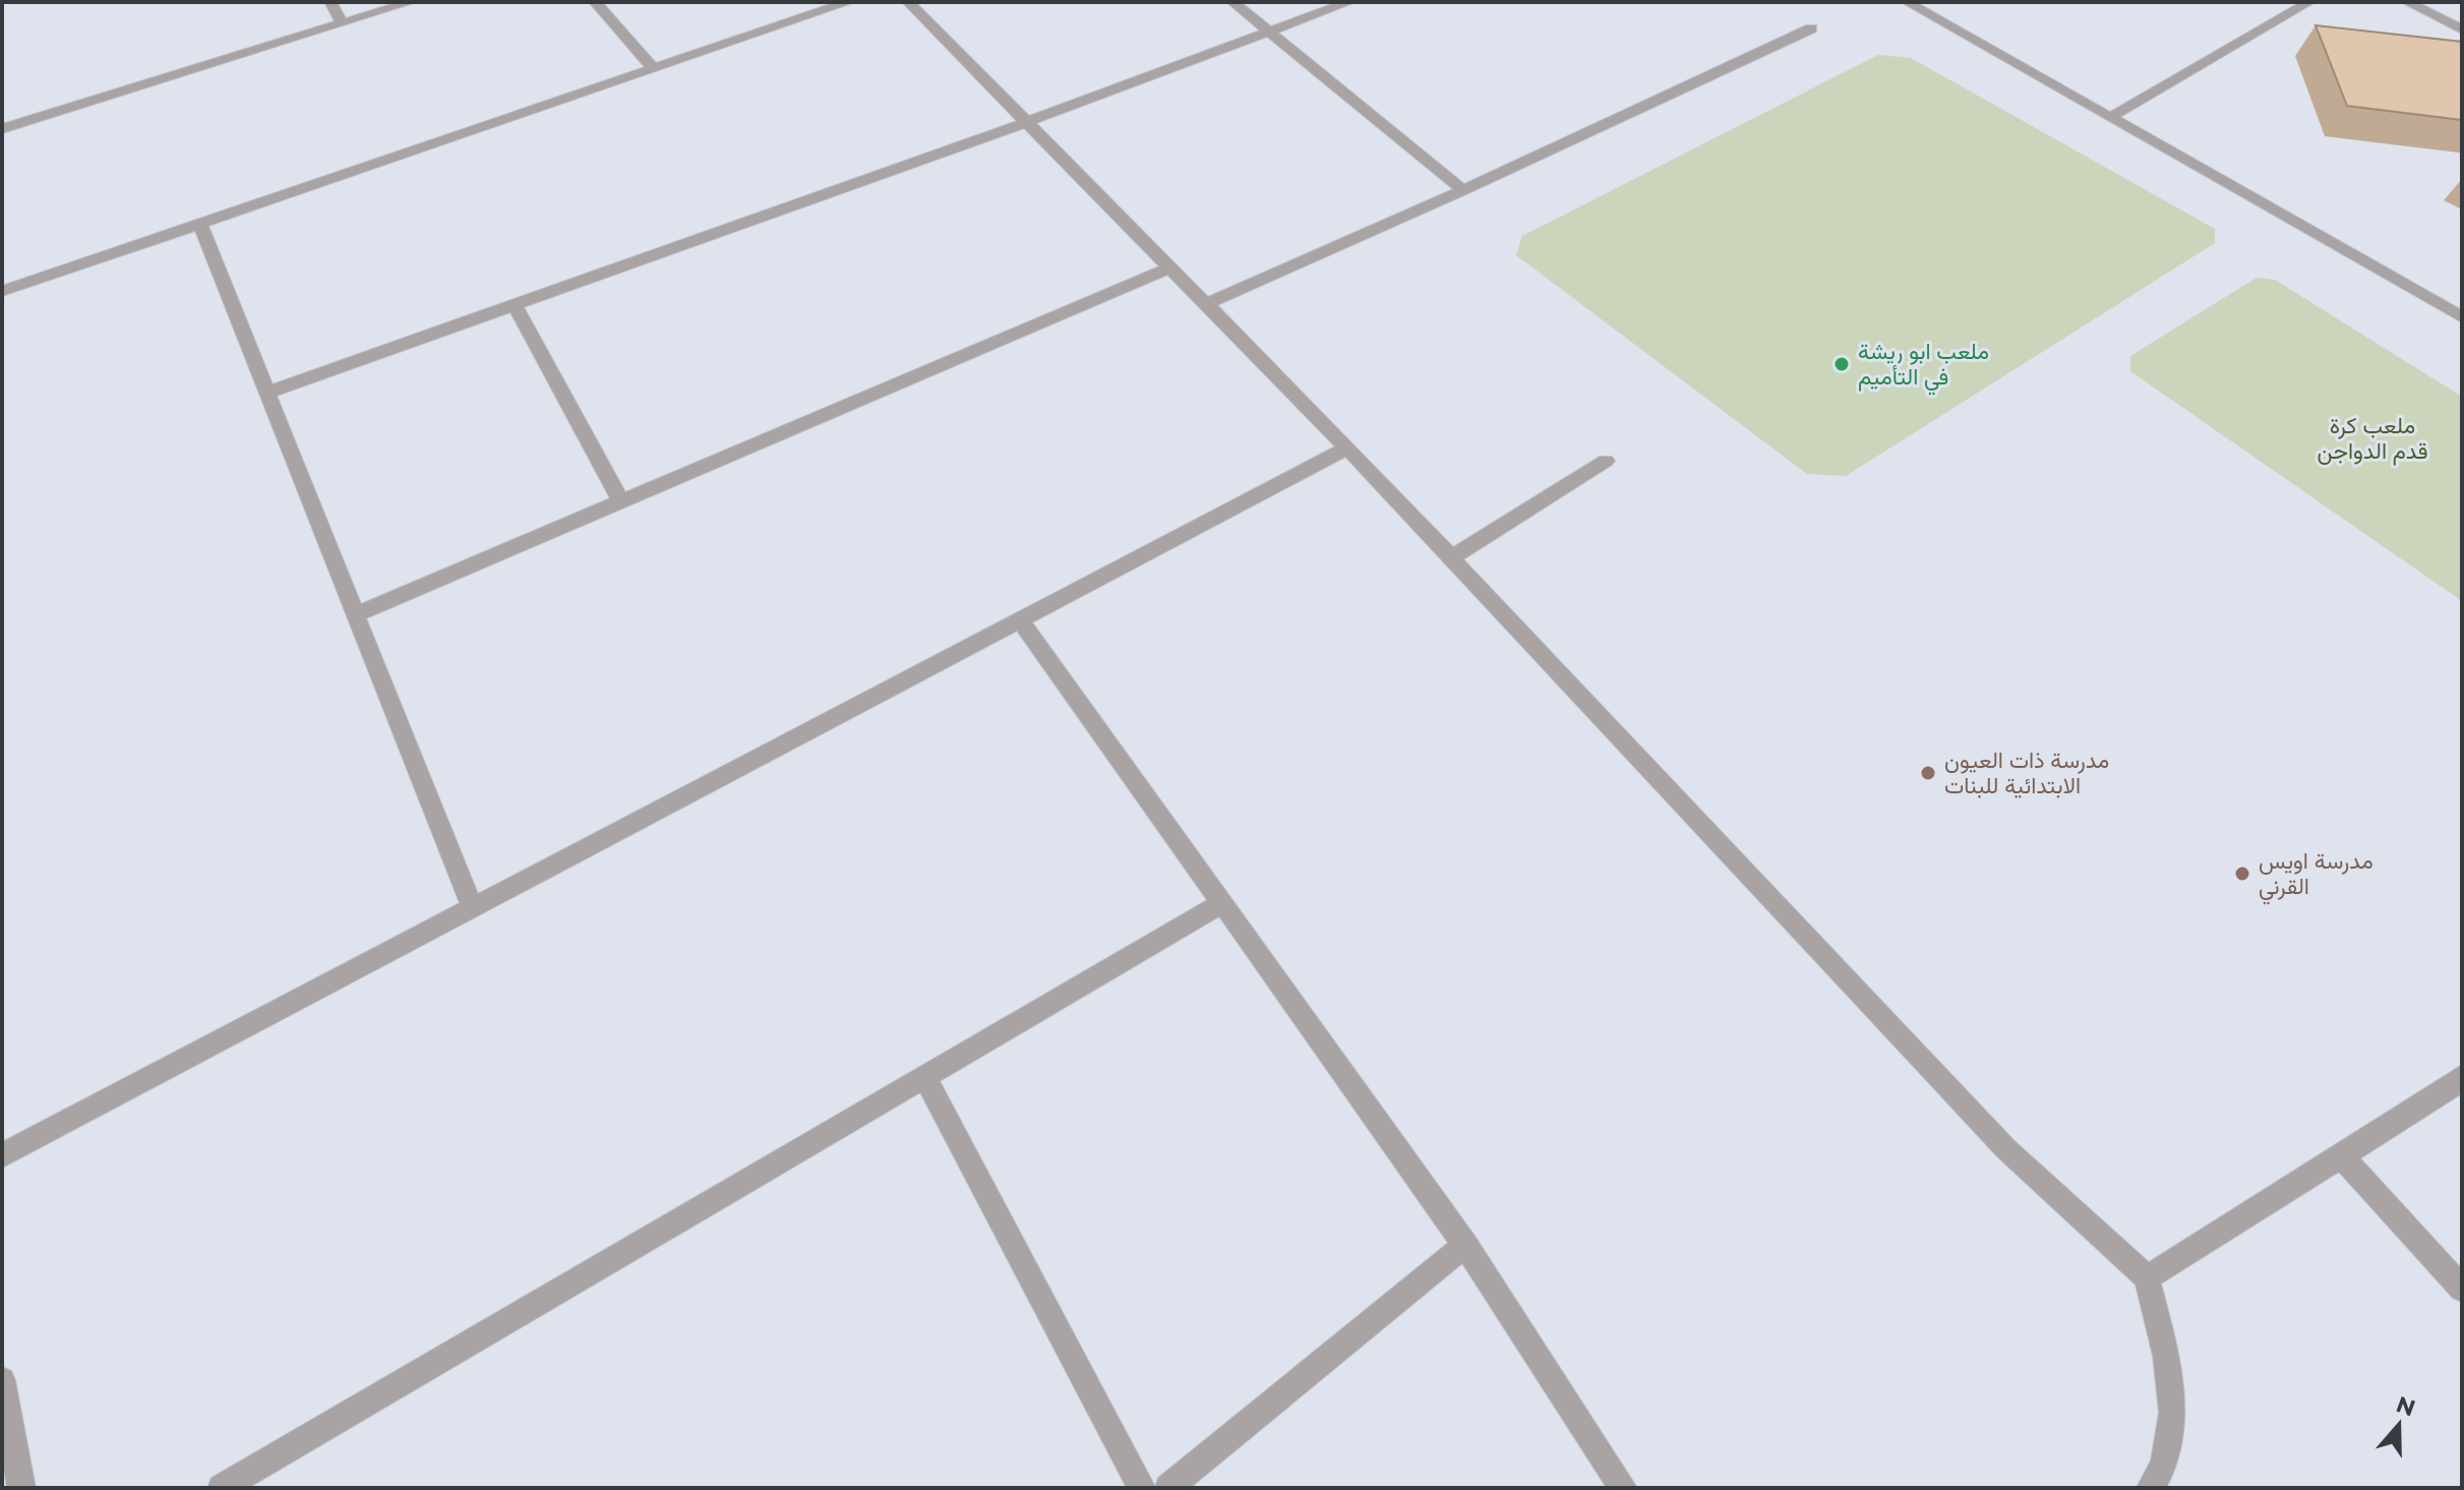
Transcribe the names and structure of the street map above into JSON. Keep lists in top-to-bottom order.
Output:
{
  "parks": ["ملعب كرة قدم الدواجن"],
  "places": ["ملعب ابو ريشة في التأميم", "مدرسة ذات العيون الابتدائية للبنات", "مدرسة اويس القرني"],
  "north": "top"
}
